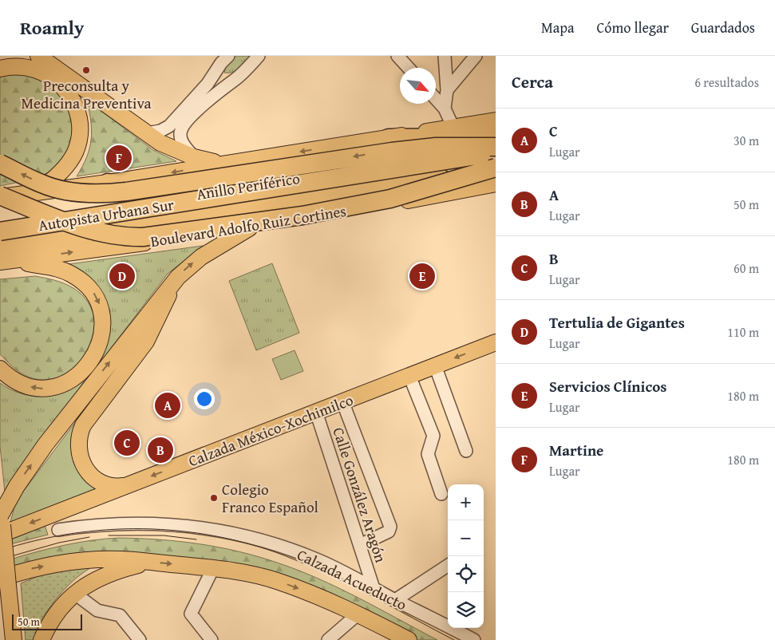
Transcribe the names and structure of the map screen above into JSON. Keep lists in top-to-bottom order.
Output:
{
  "streets": {
    "highway": ["Anillo Periférico", "Autopista Urbana Sur"],
    "main road": ["Boulevard Adolfo Ruiz Cortines", "Calzada México-Xochimilco", "Calzada Acueducto"],
    "street": ["Calle González Aragón"]
  },
  "crossings": [
    ["Calzada México-Xochimilco", "Calle González Aragón"],
    ["Calle González Aragón", "Calzada Acueducto"]
  ],
  "one_way": ["Calzada México-Xochimilco", "Calzada Acueducto"],
  "places": ["Preconsulta y Medicina Preventiva", "Colegio Franco Español"],
  "scale_bar": "50 m",
  "north": "bottom right",
  "page": {
    "header": "Roamly",
    "nav": ["Mapa", "Cómo llegar", "Guardados"],
    "heading": ["Cerca", "6 resultados"],
    "list": [
      {
        "mark": "A",
        "name": "C",
        "note": "Lugar",
        "value": "30 m"
      },
      {
        "mark": "B",
        "name": "A",
        "note": "Lugar",
        "value": "50 m"
      },
      {
        "mark": "C",
        "name": "B",
        "note": "Lugar",
        "value": "60 m"
      },
      {
        "mark": "D",
        "name": "Tertulia de Gigantes",
        "note": "Lugar",
        "value": "110 m"
      },
      {
        "mark": "E",
        "name": "Servicios Clínicos",
        "note": "Lugar",
        "value": "180 m"
      },
      {
        "mark": "F",
        "name": "Martine",
        "note": "Lugar",
        "value": "180 m"
      }
    ],
    "pins": [
      "F",
      "D",
      "E",
      "A",
      "C",
      "B"
    ],
    "map_buttons": ["+", "−"],
    "scale": "50 m"
  }
}
